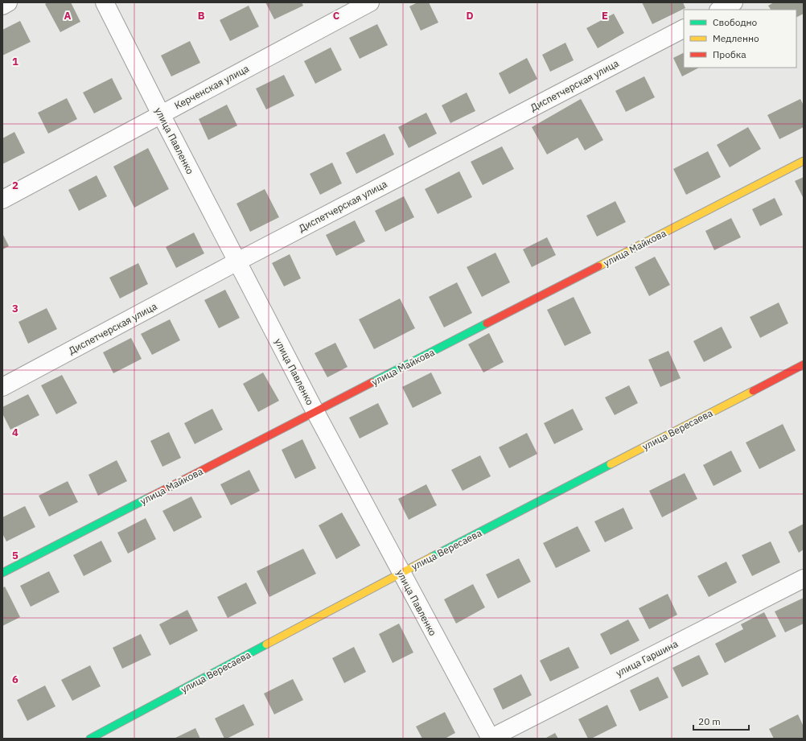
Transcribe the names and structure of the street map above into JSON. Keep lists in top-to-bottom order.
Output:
{
  "streets": {
    "street": [
      "Диспетчерская улица",
      "Керченская улица",
      "улица Павленко",
      "улица Майкова",
      "улица Вересаева",
      "улица Гаршина"
    ]
  },
  "crossings": [
    ["Диспетчерская улица", "улица Павленко"],
    ["Керченская улица", "улица Павленко"],
    ["улица Павленко", "улица Майкова"],
    ["улица Павленко", "улица Вересаева"],
    ["улица Павленко", "улица Гаршина"]
  ],
  "legend": ["Свободно", "Медленно", "Пробка"],
  "scale_bar": "20 m",
  "grid": {
    "columns": [
      "A",
      "B",
      "C",
      "D",
      "E"
    ],
    "rows": [
      "1",
      "2",
      "3",
      "4",
      "5",
      "6"
    ]
  }
}
